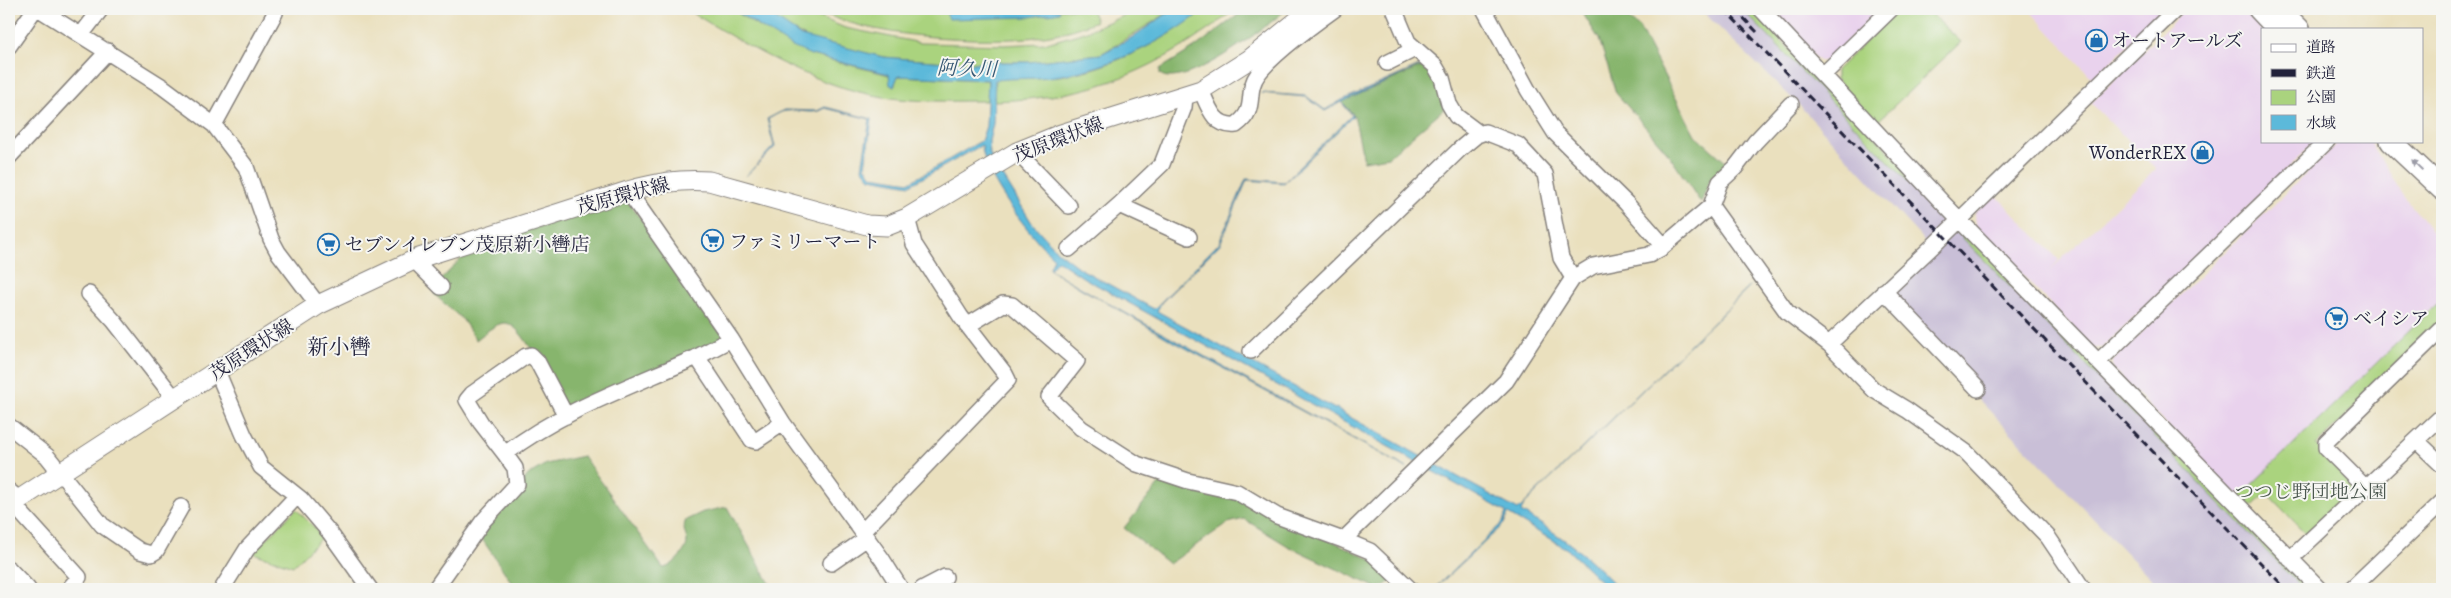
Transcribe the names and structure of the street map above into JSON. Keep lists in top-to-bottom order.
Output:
{
  "streets": {
    "main road": ["茂原環状線"]
  },
  "districts": ["新小轡"],
  "water": ["阿久川"],
  "parks": ["つつじ野団地公園"],
  "places": {
    "shop": ["オートアールズ", "WonderREX"],
    "supermarket": ["ファミリーマート", "セブンイレブン茂原新小轡店", "ベイシア"]
  },
  "legend": [
    "道路",
    "鉄道",
    "公園",
    "水域"
  ]
}
